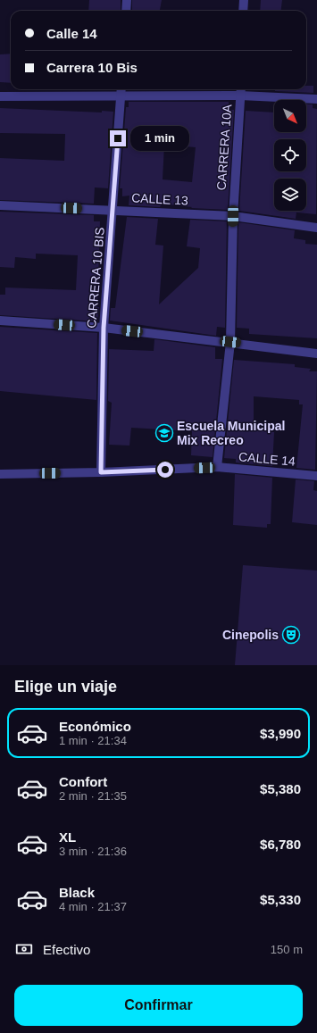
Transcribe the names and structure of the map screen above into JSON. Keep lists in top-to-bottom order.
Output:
{
  "streets": {
    "street": [
      "CARRERA 10A",
      "CALLE 13",
      "CARRERA 10 BIS",
      "CALLE 14"
    ]
  },
  "crossings": [
    ["CARRERA 10A", "CALLE 13"],
    ["CARRERA 10A", "CALLE 14"],
    ["CALLE 13", "CARRERA 10 BIS"],
    ["CARRERA 10 BIS", "CALLE 14"]
  ],
  "places": {
    "school or university": ["Escuela Municipal Mix Recreo"],
    "theatre": ["Cinepolis"]
  },
  "north": "bottom right",
  "page": {
    "banner": ["Calle 14", "Carrera 10 Bis"],
    "bubble": "1 min",
    "heading": "Elige un viaje",
    "list": [
      {
        "name": "Económico",
        "note": "1 min · 21:34",
        "value": "$3,990"
      },
      {
        "name": "Confort",
        "note": "2 min · 21:35",
        "value": "$5,380"
      },
      {
        "name": "XL",
        "note": "3 min · 21:36",
        "value": "$6,780"
      },
      {
        "name": "Black",
        "note": "4 min · 21:37",
        "value": "$5,330"
      }
    ],
    "pay": ["Efectivo", "150 m"],
    "buttons": "Confirmar"
  }
}
